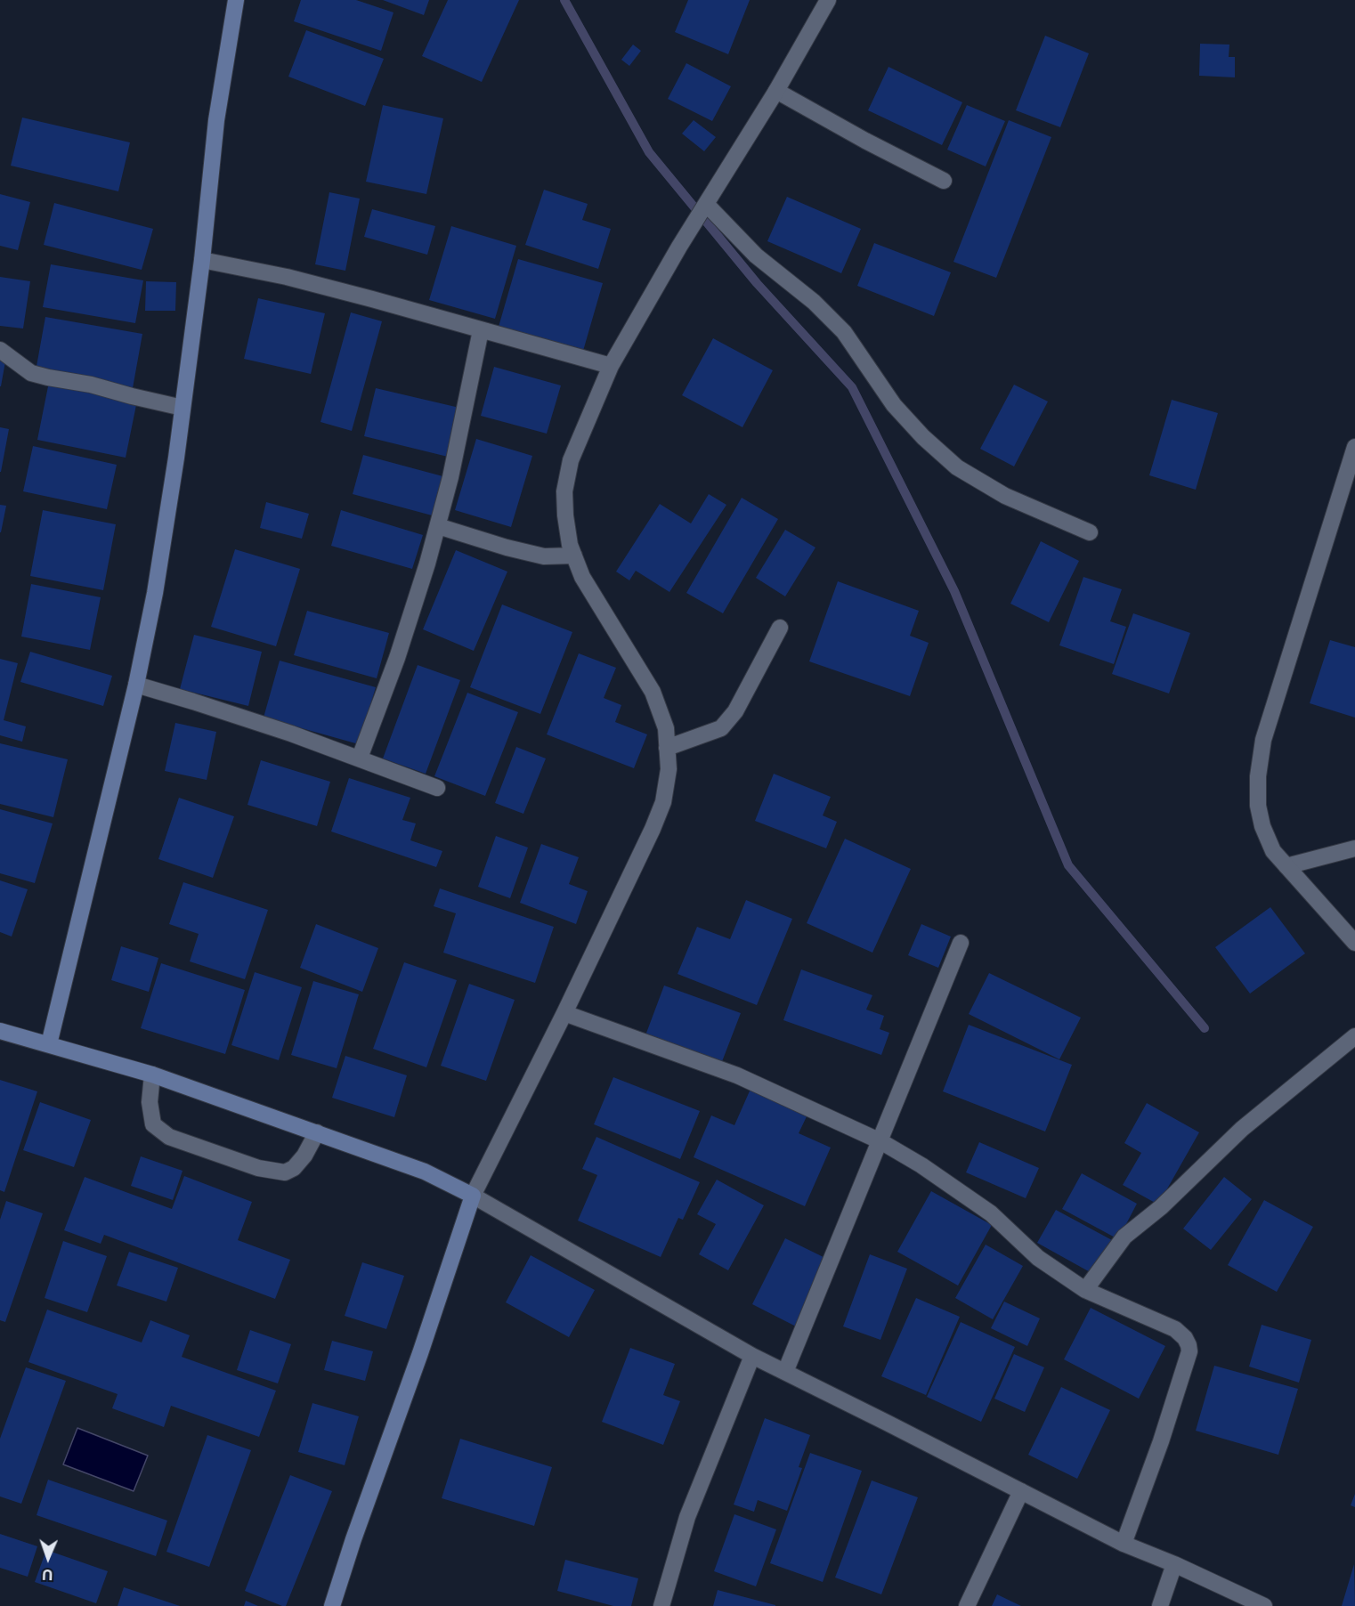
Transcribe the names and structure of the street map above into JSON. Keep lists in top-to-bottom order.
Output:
{
  "north": "bottom"
}
